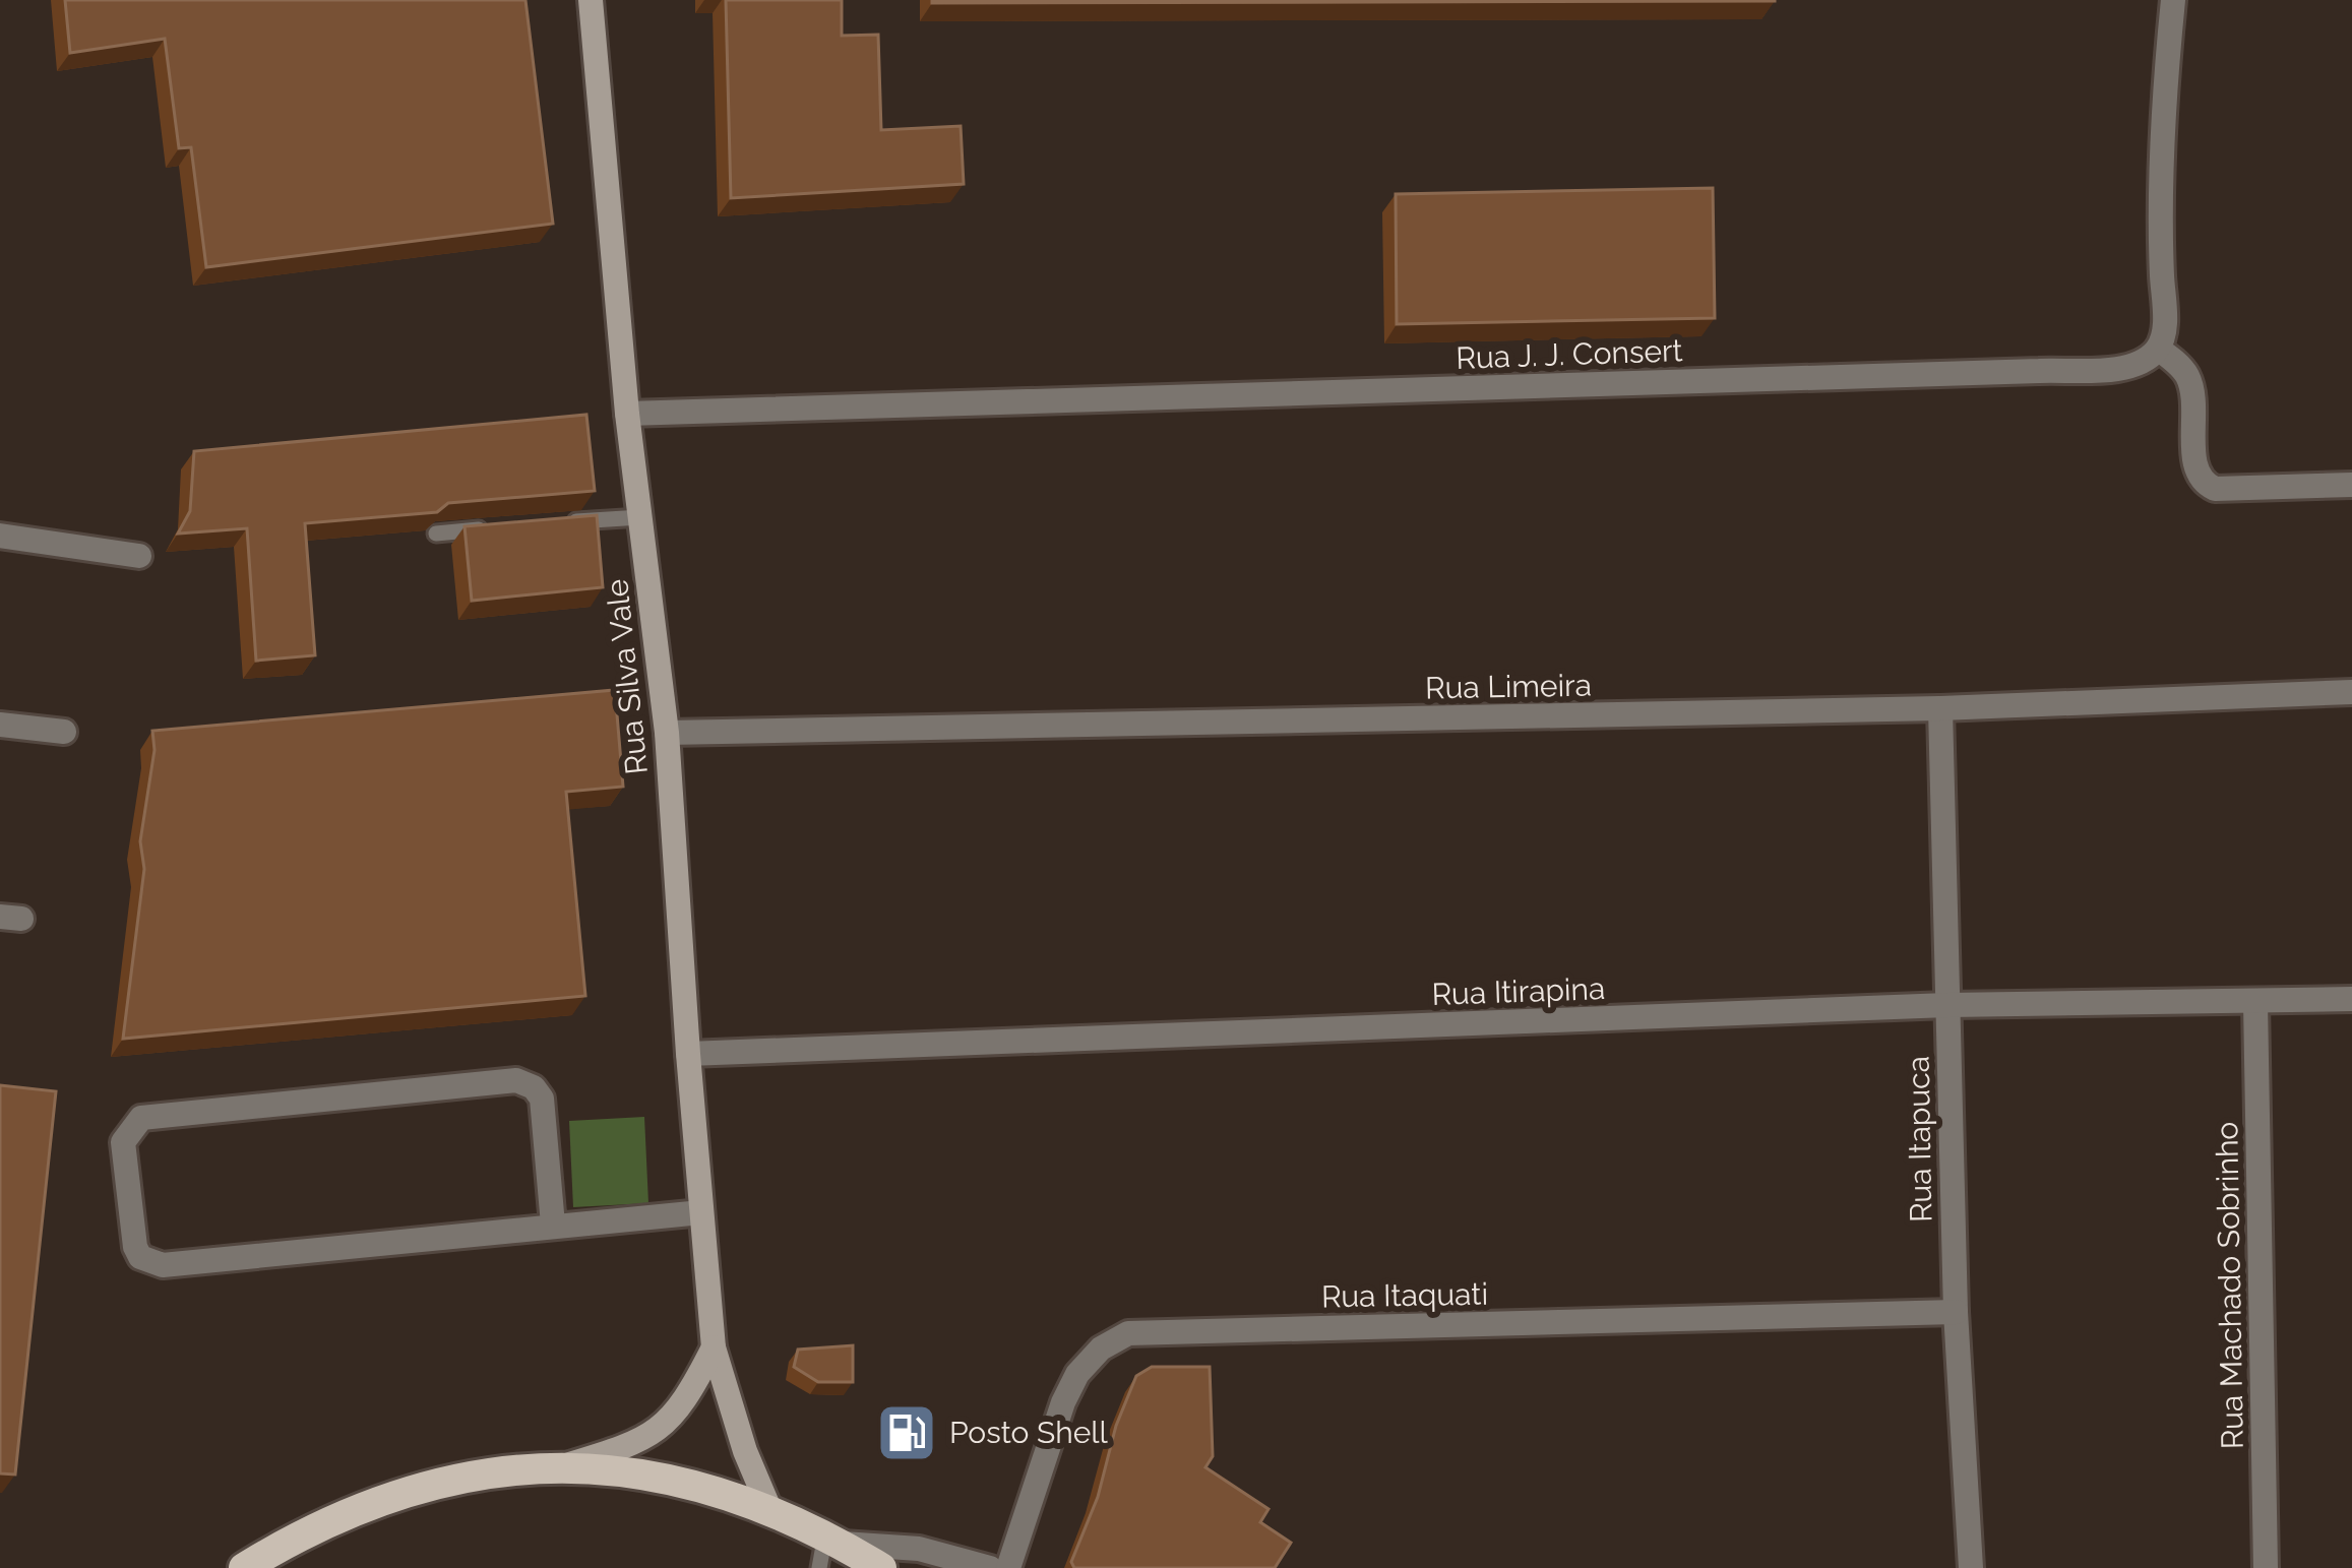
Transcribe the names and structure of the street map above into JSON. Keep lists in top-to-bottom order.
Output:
{
  "streets": {
    "street": [
      "Rua J. J. Consert",
      "Rua Silva Vale",
      "Rua Limeira",
      "Rua Itirapina",
      "Rua Itapuca",
      "Rua Machado Sobrinho",
      "Rua Itaquati"
    ]
  },
  "crossings": [
    ["Rua J. J. Consert", "Rua Silva Vale"],
    ["Rua Silva Vale", "Rua Limeira"],
    ["Rua Silva Vale", "Rua Itirapina"],
    ["Rua Limeira", "Rua Itapuca"],
    ["Rua Itirapina", "Rua Itapuca"],
    ["Rua Itirapina", "Rua Machado Sobrinho"],
    ["Rua Itapuca", "Rua Itaquati"]
  ],
  "places": {
    "fuel station": ["Posto Shell"]
  }
}
